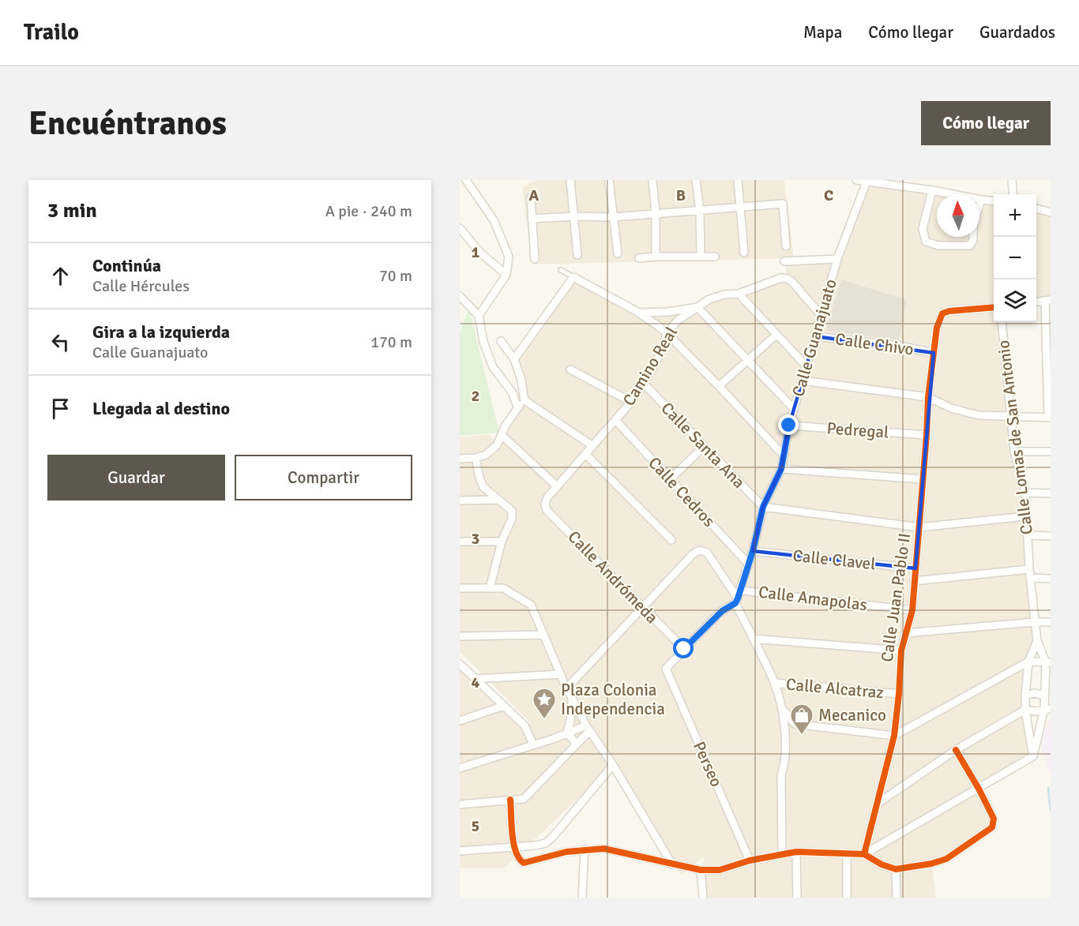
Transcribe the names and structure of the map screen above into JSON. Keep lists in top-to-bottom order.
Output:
{
  "streets": {
    "street": [
      "Calle Guanajuato",
      "Calle Chivo",
      "Camino Real",
      "Pedregal",
      "Calle Lomas de San Antonio",
      "Calle Santa Ana",
      "Calle Cedros",
      "Calle Clavel",
      "Calle Andrómeda",
      "Calle Juan Pablo II",
      "Calle Amapolas",
      "Calle Alcatraz",
      "Perseo"
    ]
  },
  "crossings": [
    ["Calle Guanajuato", "Calle Chivo"],
    ["Calle Guanajuato", "Camino Real"],
    ["Calle Guanajuato", "Pedregal"],
    ["Calle Guanajuato", "Calle Santa Ana"],
    ["Calle Guanajuato", "Calle Cedros"],
    ["Calle Guanajuato", "Calle Clavel"],
    ["Calle Guanajuato", "Calle Amapolas"],
    ["Calle Guanajuato", "Calle Alcatraz"],
    ["Calle Chivo", "Calle Juan Pablo II"],
    ["Camino Real", "Calle Santa Ana"],
    ["Camino Real", "Calle Cedros"],
    ["Camino Real", "Calle Andrómeda"],
    ["Pedregal", "Calle Juan Pablo II"],
    ["Calle Santa Ana", "Calle Cedros"],
    ["Calle Clavel", "Calle Juan Pablo II"],
    ["Calle Andrómeda", "Calle Alcatraz"],
    ["Calle Andrómeda", "Perseo"],
    ["Calle Juan Pablo II", "Calle Amapolas"],
    ["Calle Juan Pablo II", "Calle Alcatraz"]
  ],
  "places": {
    "place": ["Plaza Colonia Independencia"],
    "shop": ["Mecanico"]
  },
  "north": "top",
  "page": {
    "header": "Trailo",
    "nav": ["Mapa", "Cómo llegar", "Guardados"],
    "buttons": [
      "Cómo llegar",
      ["Guardar", "Compartir"]
    ],
    "title": "Encuéntranos",
    "heading": ["3 min", "A pie · 240 m"],
    "map_buttons": ["+", "−"],
    "list": [
      ["Continúa", "Calle Hércules", "70 m"],
      ["Gira a la izquierda", "Calle Guanajuato", "170 m"],
      "Llegada al destino"
    ]
  },
  "grid": {
    "columns": ["A", "B", "C"],
    "rows": [
      "1",
      "2",
      "3",
      "4",
      "5"
    ]
  }
}
